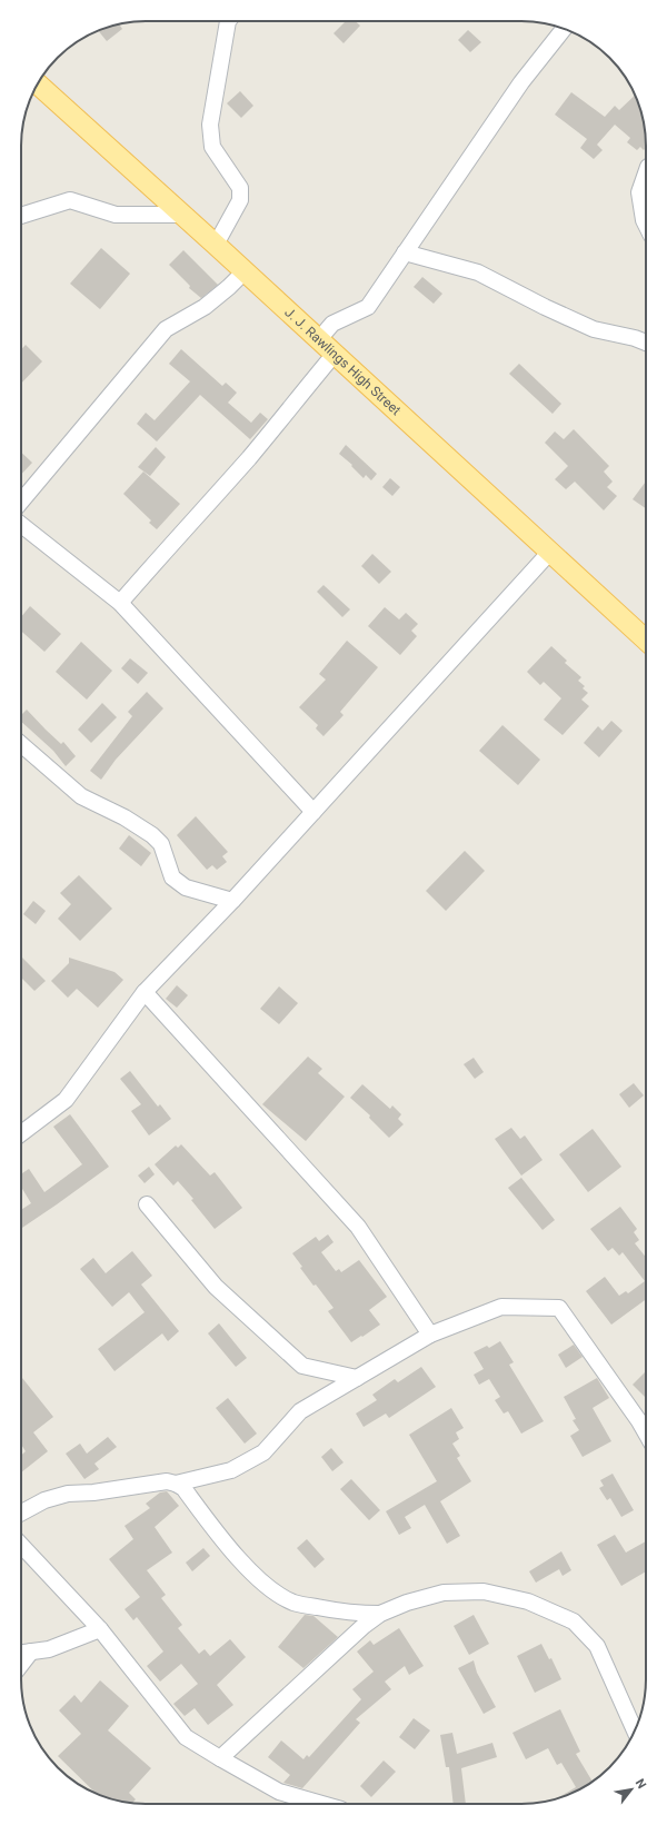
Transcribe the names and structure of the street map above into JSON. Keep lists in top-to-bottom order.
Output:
{
  "streets": {
    "main road": ["J. J. Rawlings High Street"]
  },
  "north": "top right"
}
